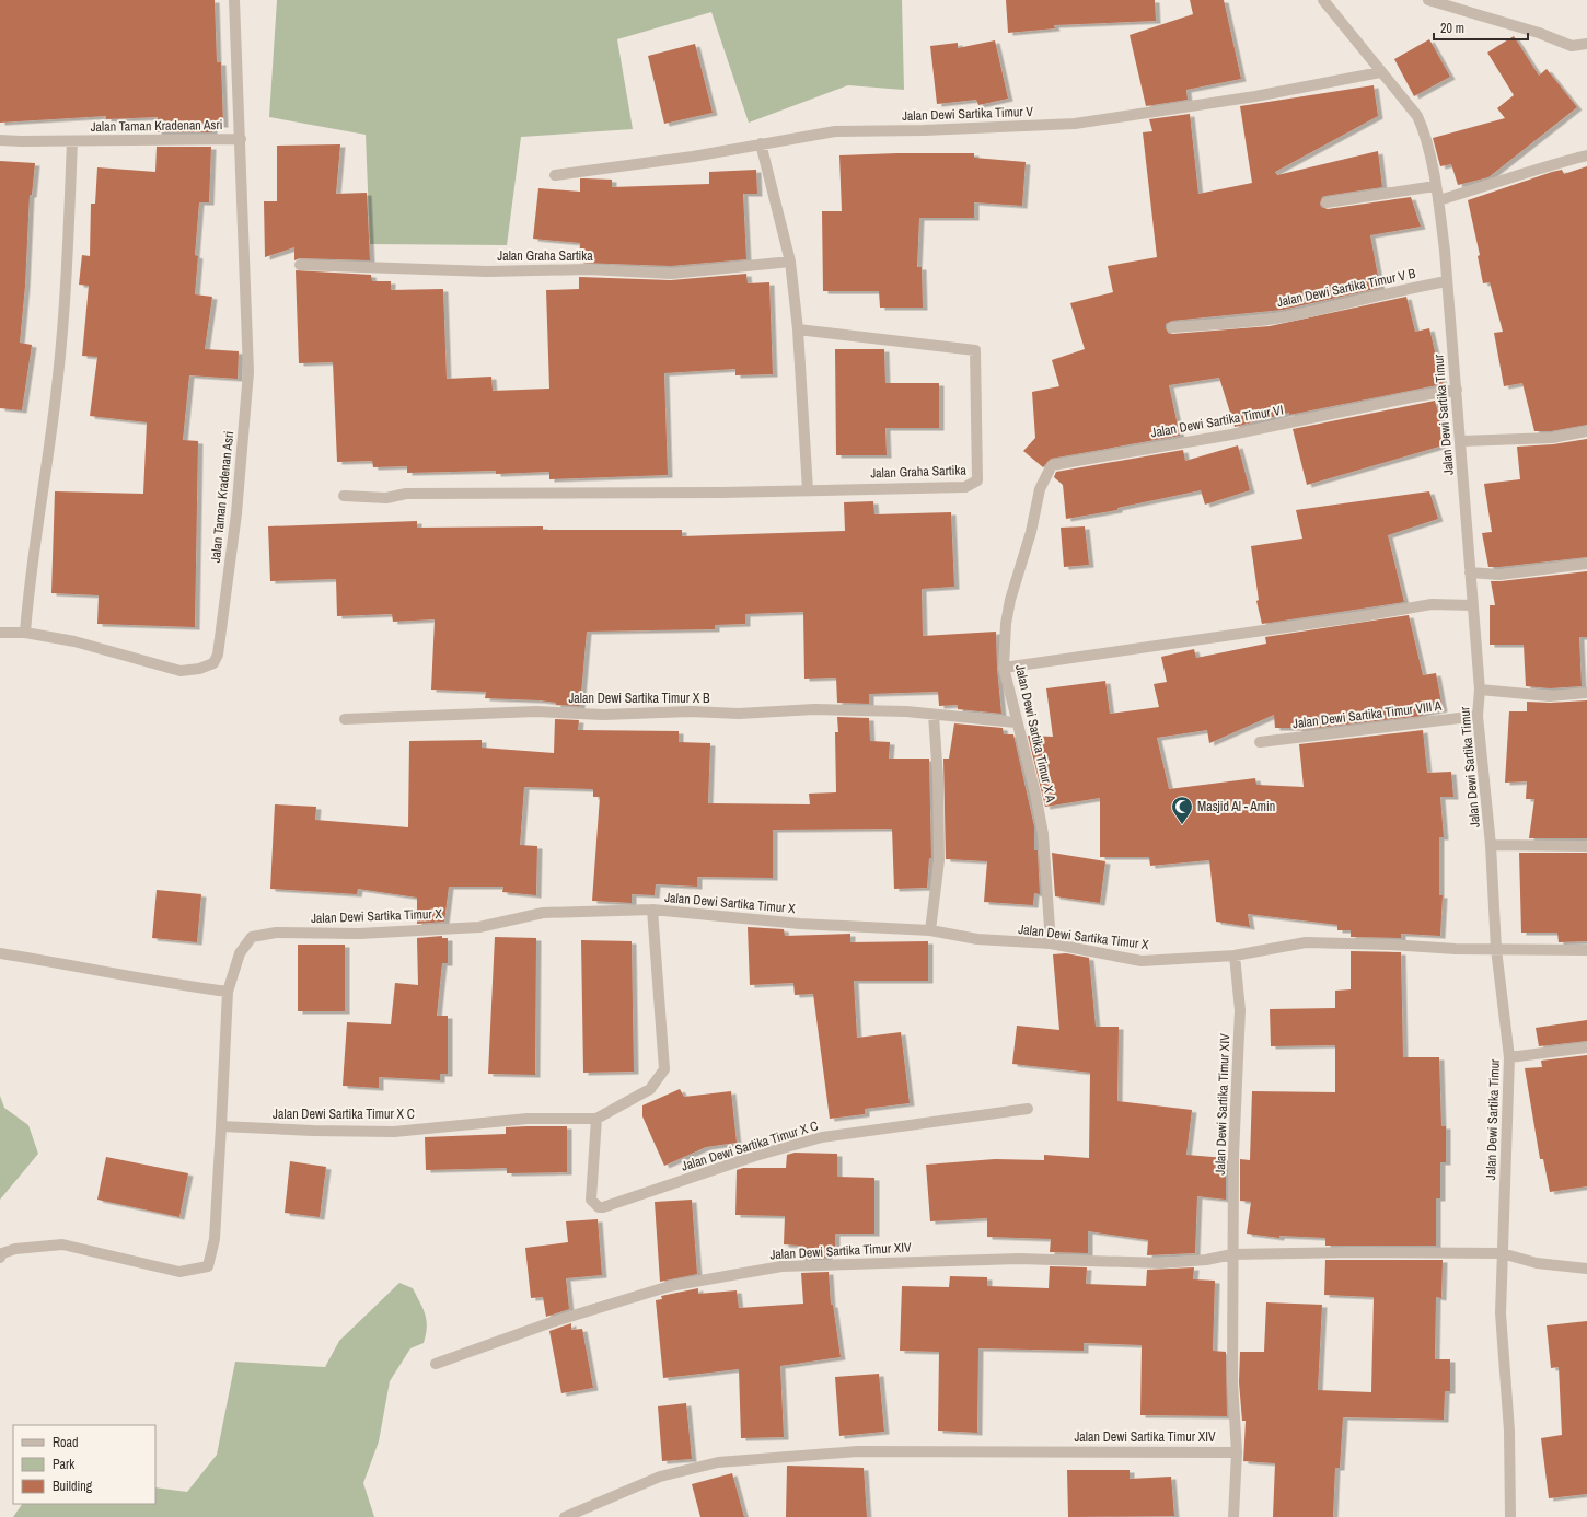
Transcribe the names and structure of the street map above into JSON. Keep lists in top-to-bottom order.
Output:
{
  "streets": {
    "street": [
      "Jalan Dewi Sartika Timur V",
      "Jalan Taman Kradenan Asri",
      "Jalan Graha Sartika",
      "Jalan Dewi Sartika Timur V B",
      "Jalan Dewi Sartika Timur",
      "Jalan Dewi Sartika Timur VI",
      "Jalan Dewi Sartika Timur X B",
      "Jalan Dewi Sartika Timur VIII A",
      "Jalan Dewi Sartika Timur X A",
      "Jalan Dewi Sartika Timur X",
      "Jalan Dewi Sartika Timur XIV",
      "Jalan Dewi Sartika Timur X C"
    ]
  },
  "crossings": [
    ["Jalan Dewi Sartika Timur V", "Jalan Dewi Sartika Timur"],
    ["Jalan Dewi Sartika Timur V B", "Jalan Dewi Sartika Timur"],
    ["Jalan Dewi Sartika Timur", "Jalan Dewi Sartika Timur VI"],
    ["Jalan Dewi Sartika Timur", "Jalan Dewi Sartika Timur VIII A"],
    ["Jalan Dewi Sartika Timur", "Jalan Dewi Sartika Timur X"],
    ["Jalan Dewi Sartika Timur", "Jalan Dewi Sartika Timur XIV"],
    ["Jalan Dewi Sartika Timur VI", "Jalan Dewi Sartika Timur X A"],
    ["Jalan Dewi Sartika Timur X B", "Jalan Dewi Sartika Timur X A"],
    ["Jalan Dewi Sartika Timur X A", "Jalan Dewi Sartika Timur X"],
    ["Jalan Dewi Sartika Timur X", "Jalan Dewi Sartika Timur XIV"],
    ["Jalan Dewi Sartika Timur X", "Jalan Dewi Sartika Timur X C"]
  ],
  "places": {
    "mosque": ["Masjid Al - Amin"]
  },
  "legend": ["Road", "Park", "Building"],
  "scale_bar": "20 m"
}
